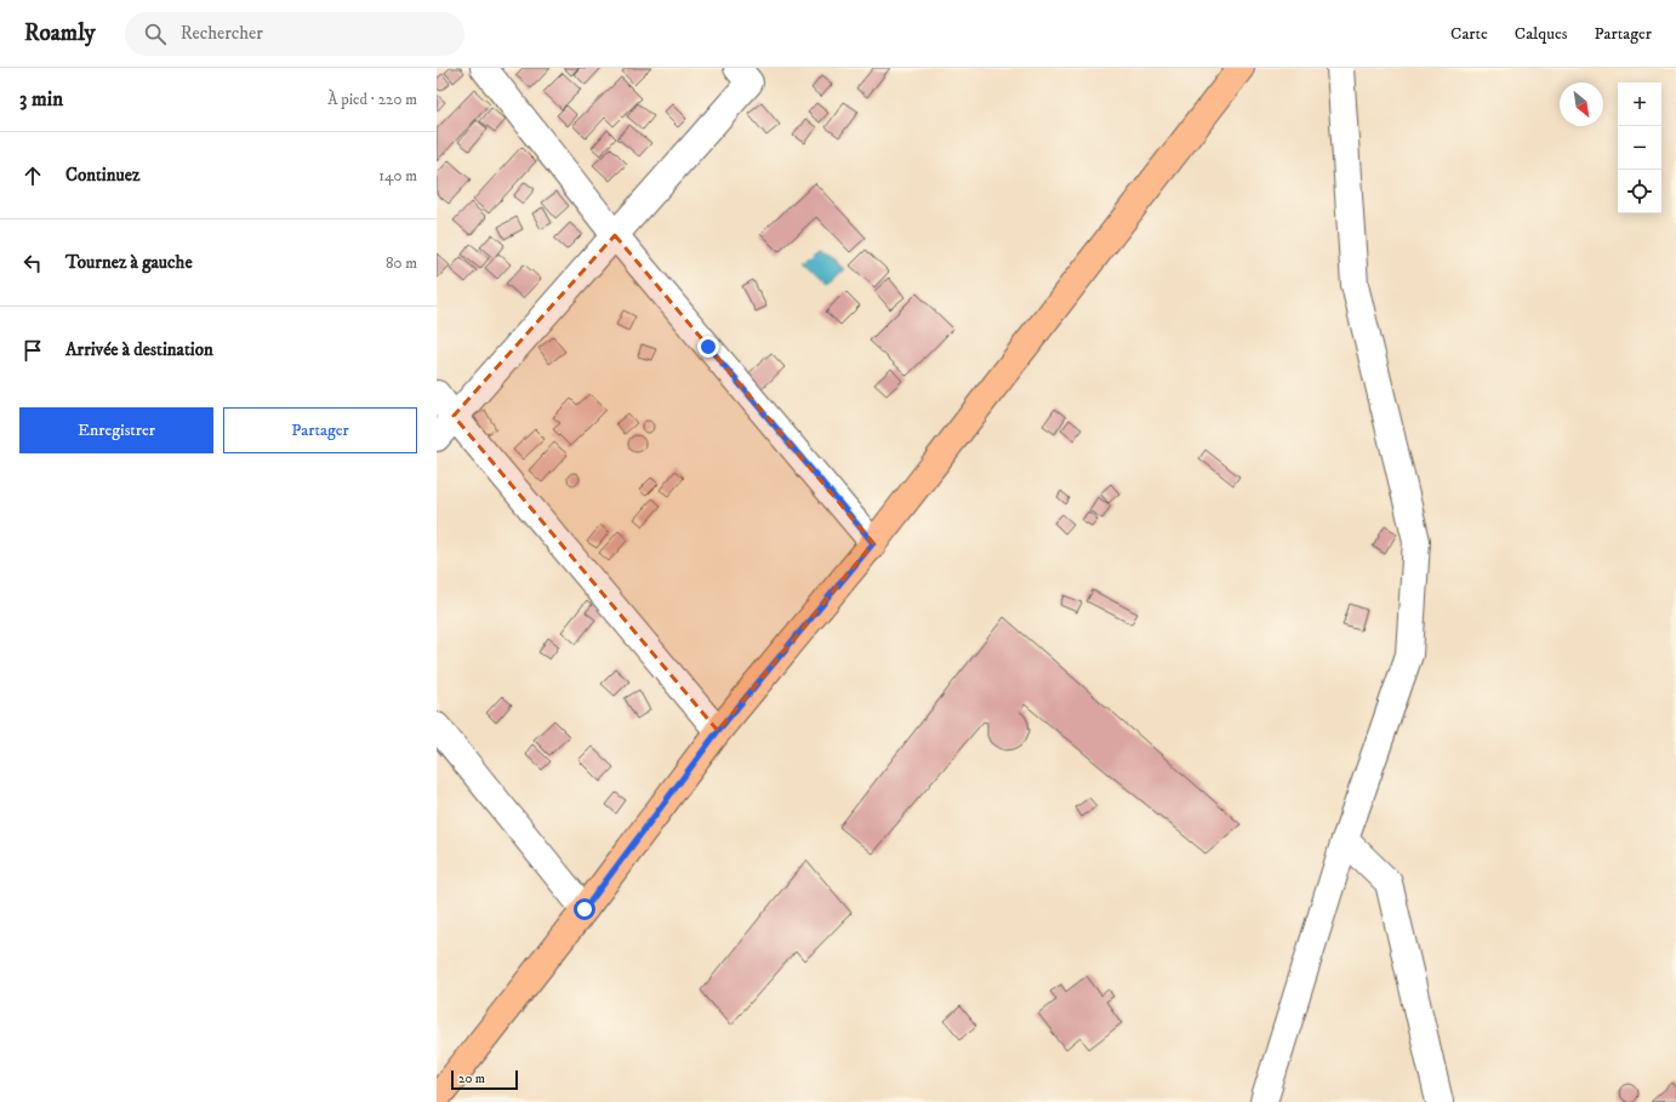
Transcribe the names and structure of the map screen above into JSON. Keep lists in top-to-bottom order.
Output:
{
  "scale_bar": "20 m",
  "north": "bottom right",
  "page": {
    "header": "Roamly",
    "search": "Rechercher",
    "nav": ["Carte", "Calques", "Partager"],
    "heading": ["3 min", "À pied · 220 m"],
    "map_buttons": ["+", "−"],
    "list": [
      ["Continuez", "140 m"],
      ["Tournez à gauche", "80 m"],
      "Arrivée à destination"
    ],
    "buttons": ["Enregistrer", "Partager"],
    "scale": "20 m"
  }
}
